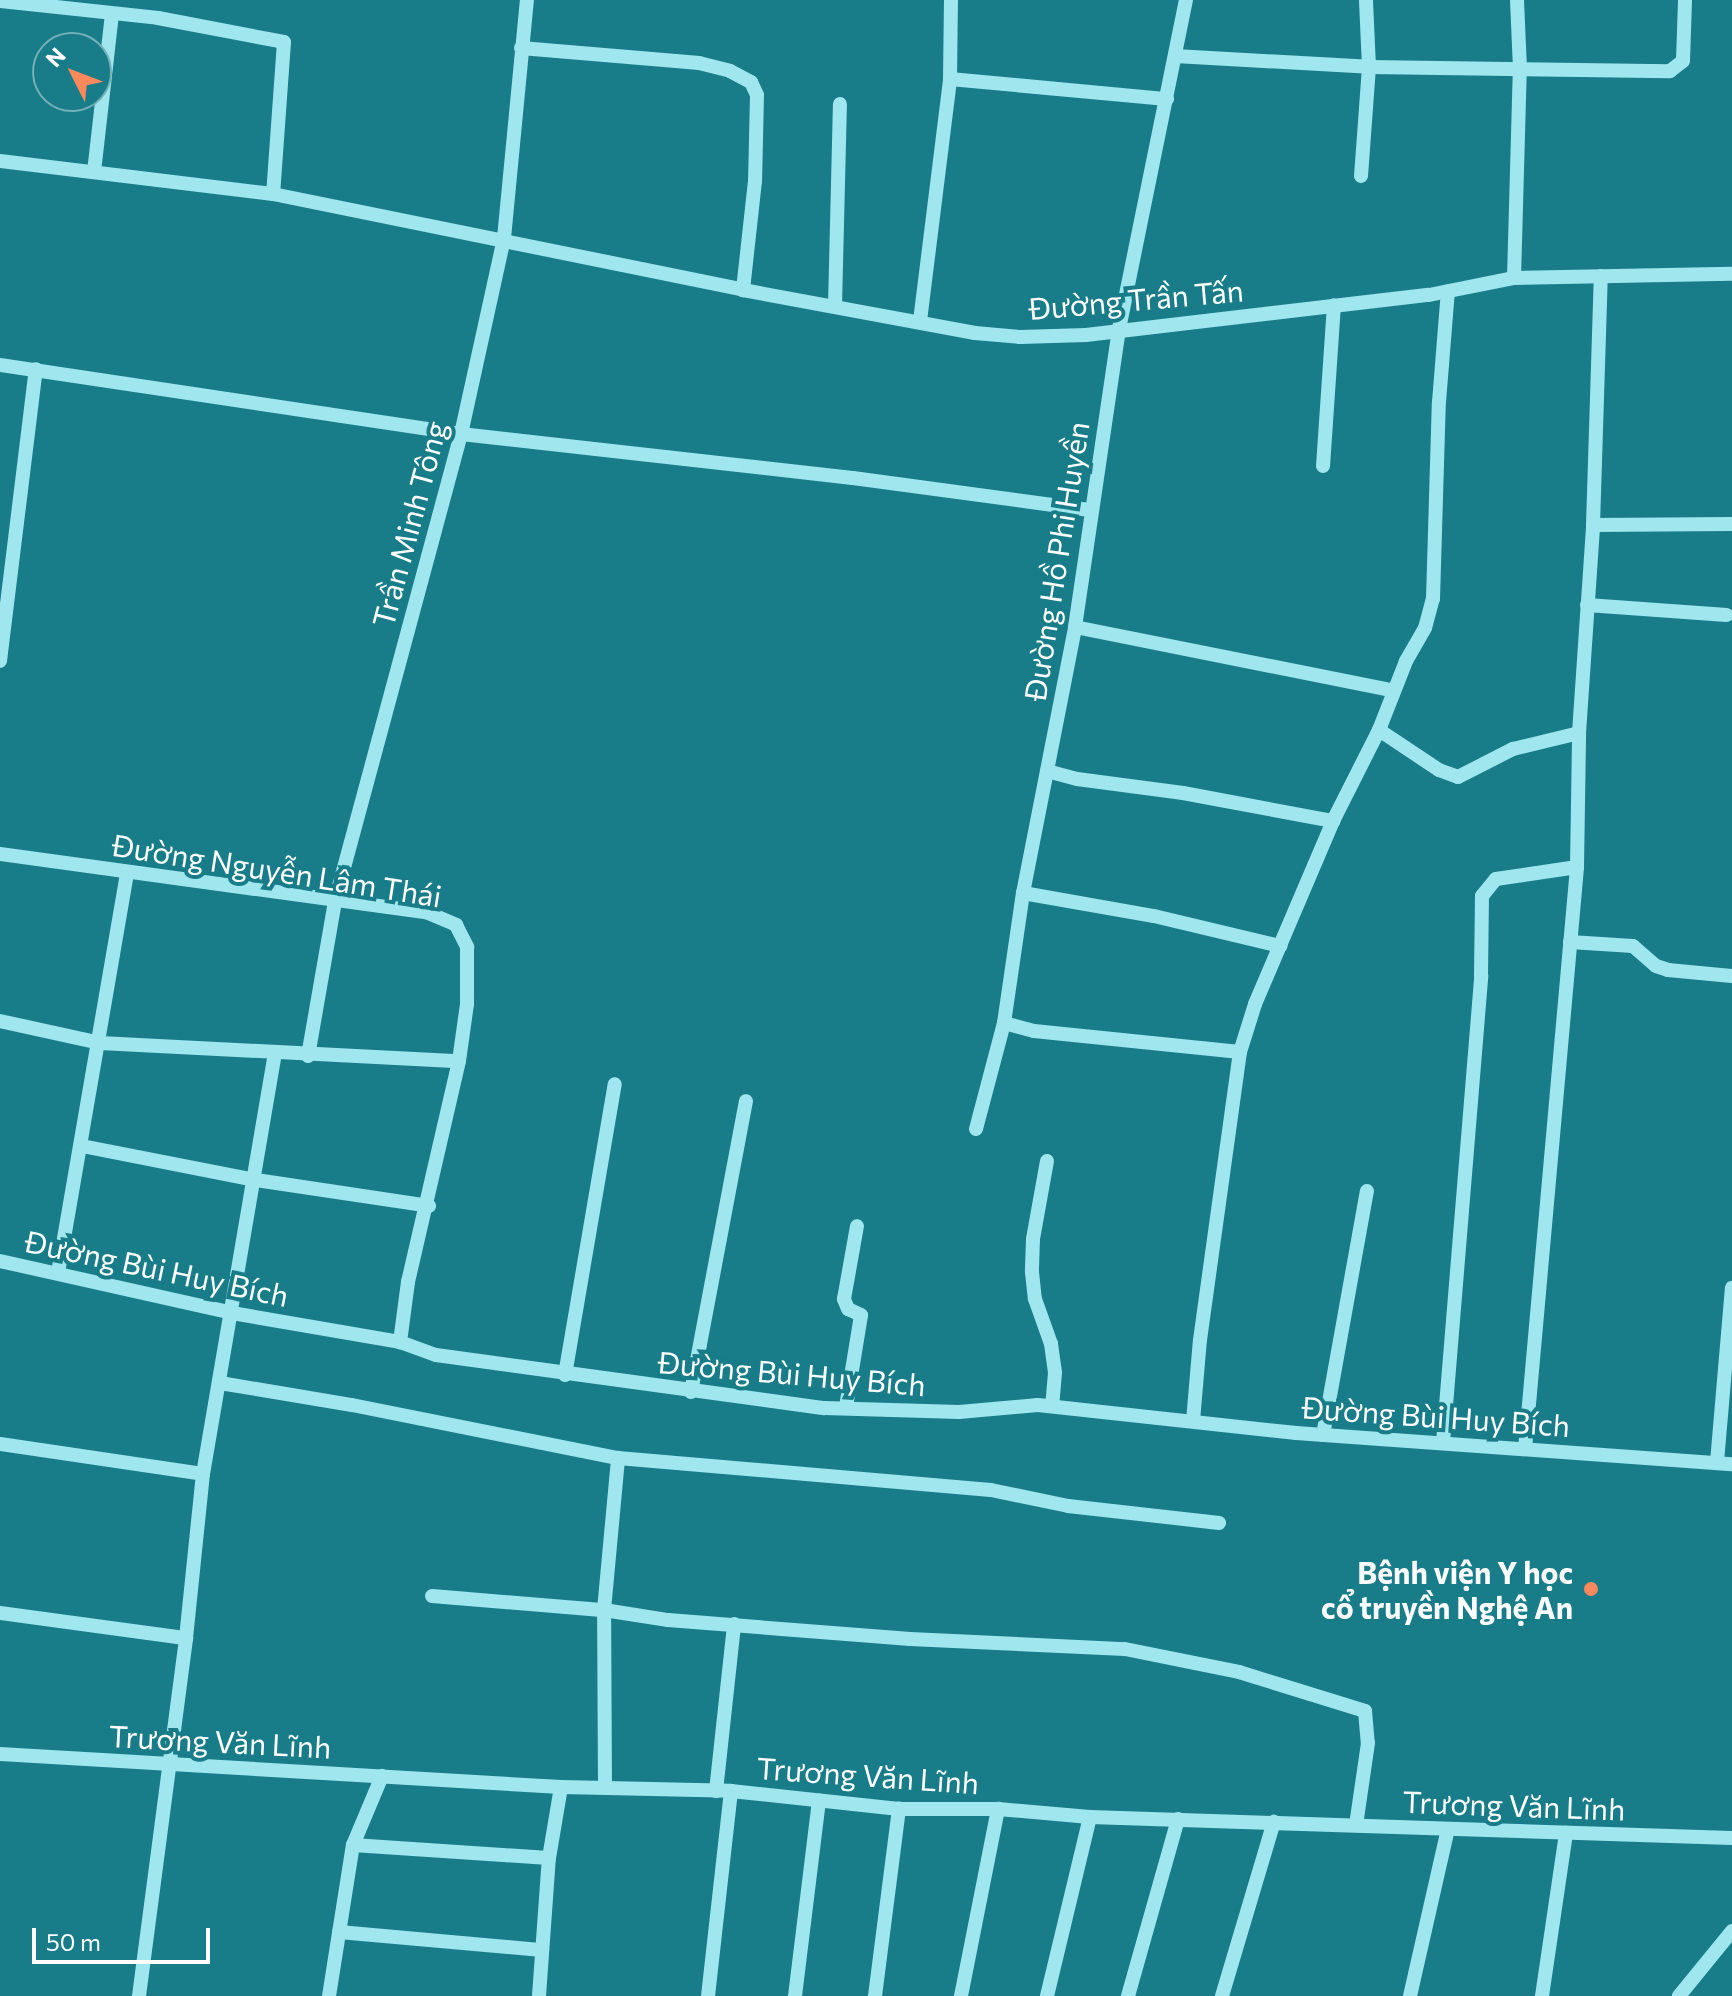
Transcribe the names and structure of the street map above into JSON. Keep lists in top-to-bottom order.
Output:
{
  "streets": {
    "street": [
      "Đường Trần Tấn",
      "Trần Minh Tông",
      "Đường Hồ Phi Huyền",
      "Đường Nguyễn Lâm Thái",
      "Đường Bùi Huy Bích",
      "Trương Văn Lĩnh"
    ]
  },
  "crossings": [
    ["Đường Trần Tấn", "Trần Minh Tông"],
    ["Đường Trần Tấn", "Đường Hồ Phi Huyền"],
    ["Trần Minh Tông", "Đường Nguyễn Lâm Thái"],
    ["Đường Nguyễn Lâm Thái", "Đường Bùi Huy Bích"]
  ],
  "places": ["Bệnh viện Y học cổ truyền Nghệ An"],
  "scale_bar": "50 m",
  "north": "top left"
}
